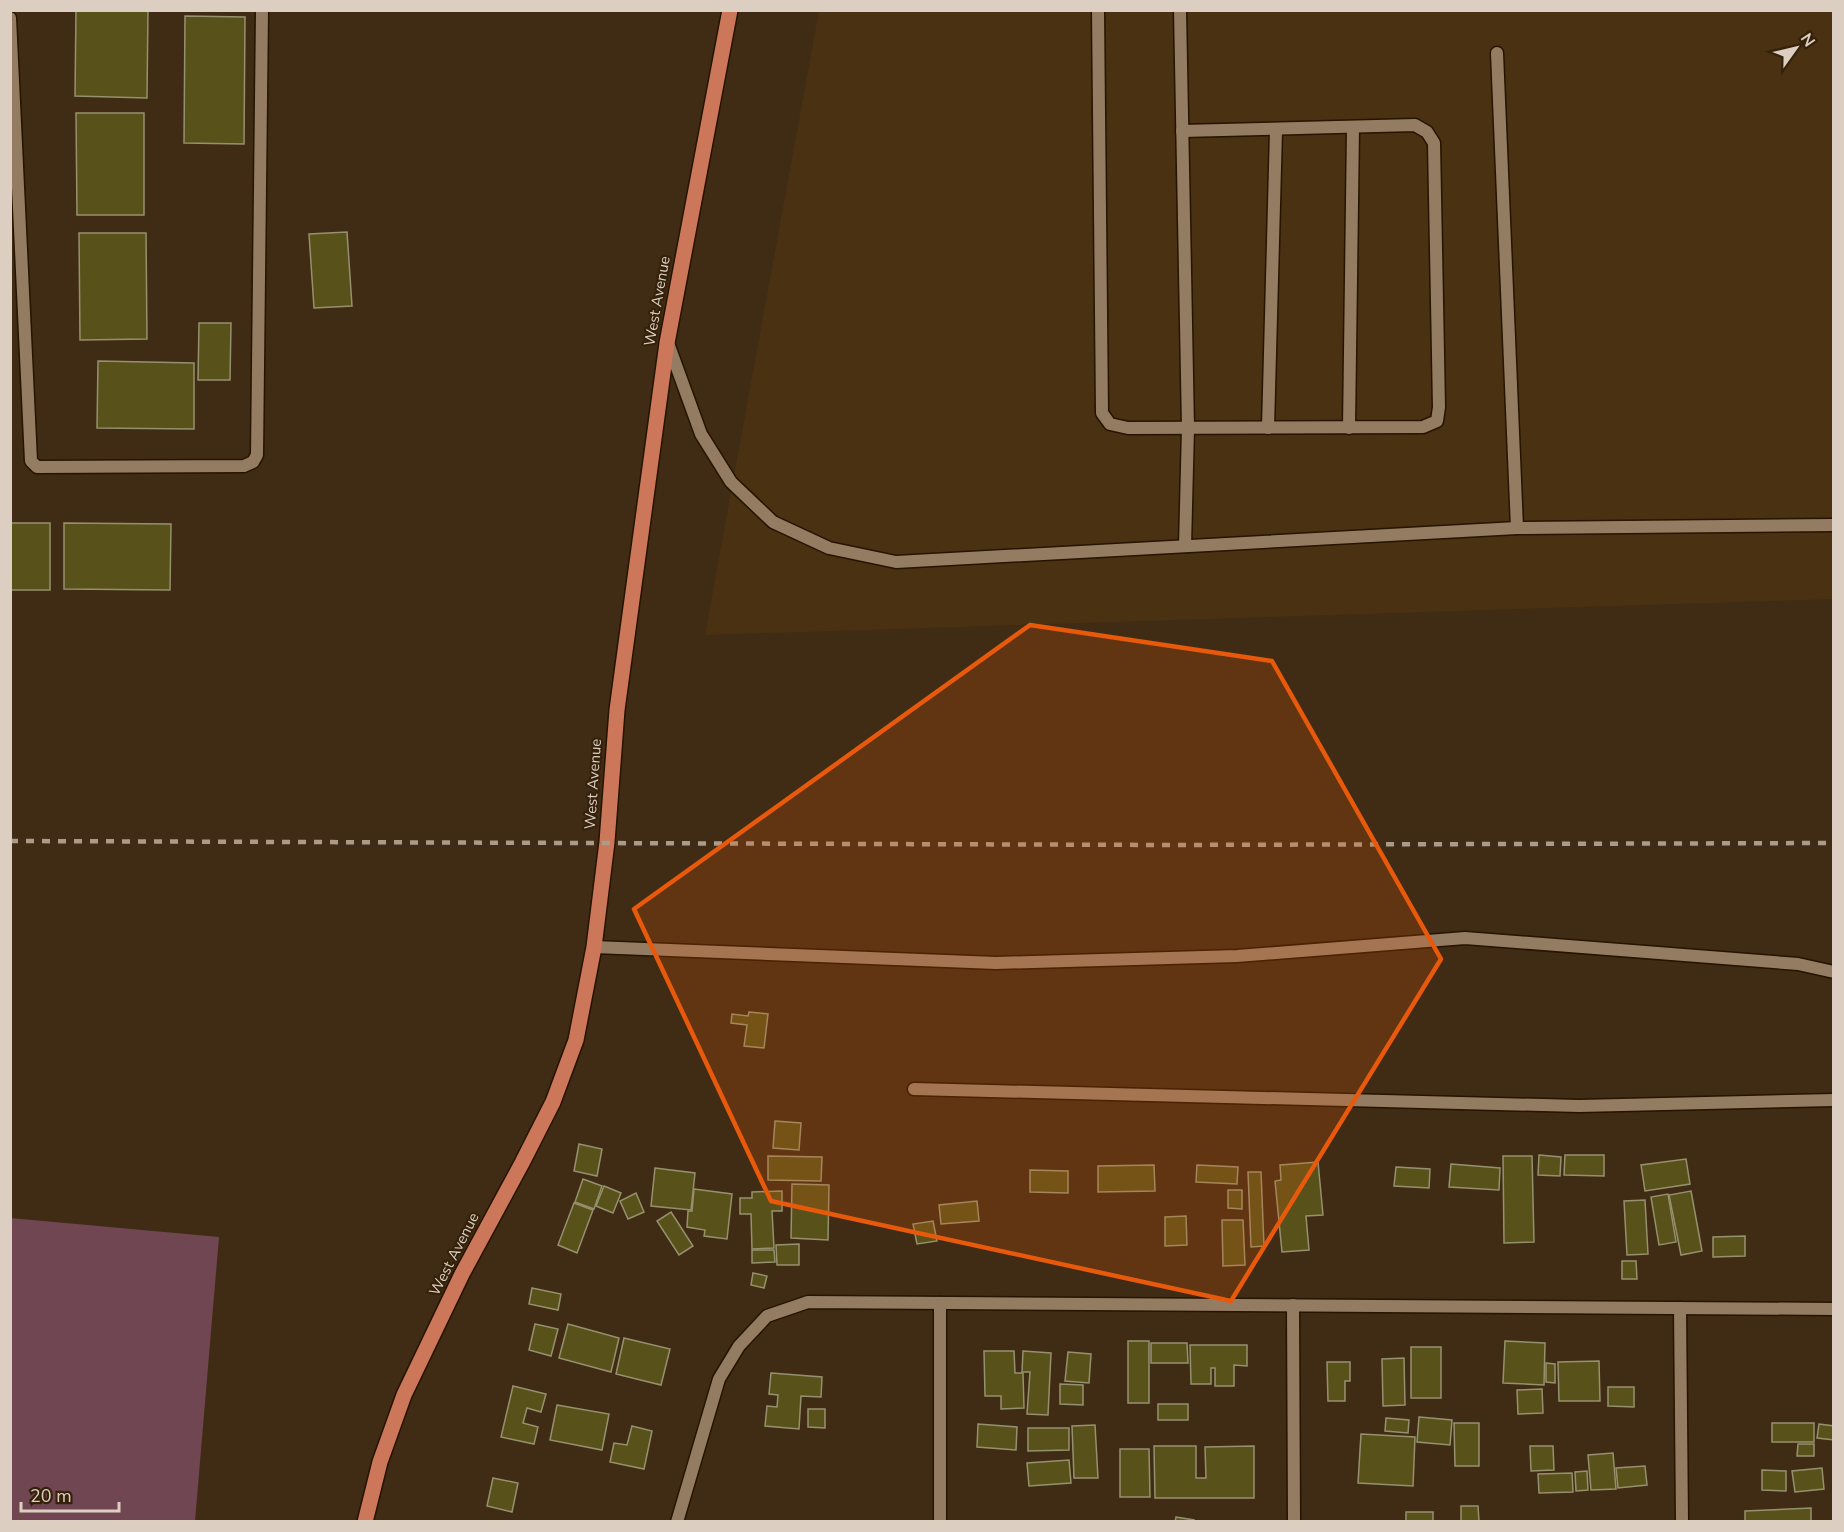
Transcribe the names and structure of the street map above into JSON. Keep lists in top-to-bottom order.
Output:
{
  "streets": {
    "main road": ["West Avenue"]
  },
  "scale_bar": "20 m",
  "north": "top right"
}
